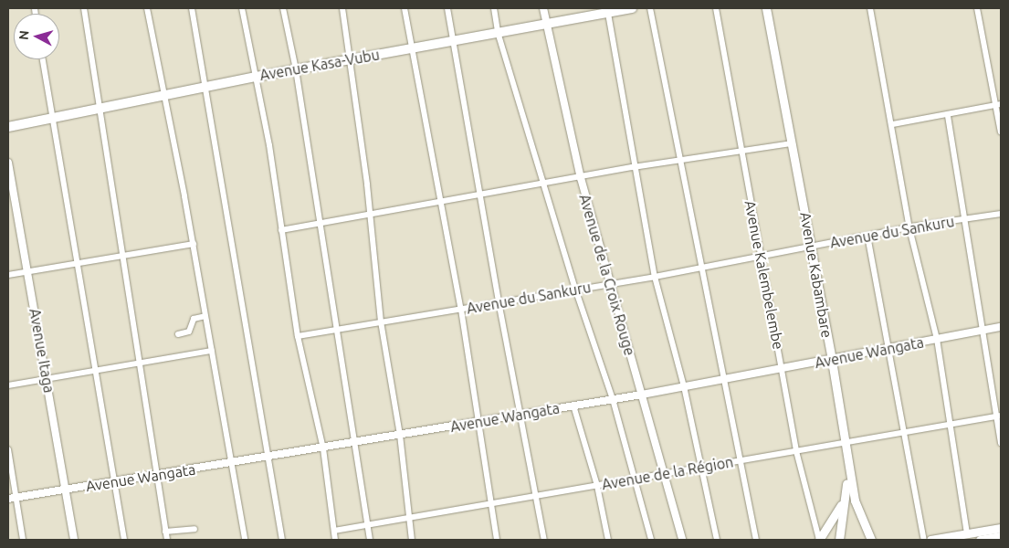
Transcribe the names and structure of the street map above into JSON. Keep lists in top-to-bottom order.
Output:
{
  "streets": {
    "main road": ["Avenue Kasa-Vubu", "Avenue Kabambare"],
    "street": [
      "Avenue du Sankuru",
      "Avenue de la Croix Rouge",
      "Avenue Kalembelembe",
      "Avenue Itaga",
      "Avenue Wangata",
      "Avenue de la Région"
    ]
  },
  "crossings": [
    ["Avenue Kasa-Vubu", "Avenue de la Croix Rouge"],
    ["Avenue du Sankuru", "Avenue de la Croix Rouge"],
    ["Avenue du Sankuru", "Avenue Kalembelembe"],
    ["Avenue du Sankuru", "Avenue Kabambare"],
    ["Avenue de la Croix Rouge", "Avenue Wangata"],
    ["Avenue de la Croix Rouge", "Avenue de la Région"],
    ["Avenue Kalembelembe", "Avenue Wangata"],
    ["Avenue Kalembelembe", "Avenue de la Région"],
    ["Avenue Kabambare", "Avenue Wangata"],
    ["Avenue Kabambare", "Avenue de la Région"],
    ["Avenue Itaga", "Avenue Wangata"]
  ],
  "north": "left"
}
